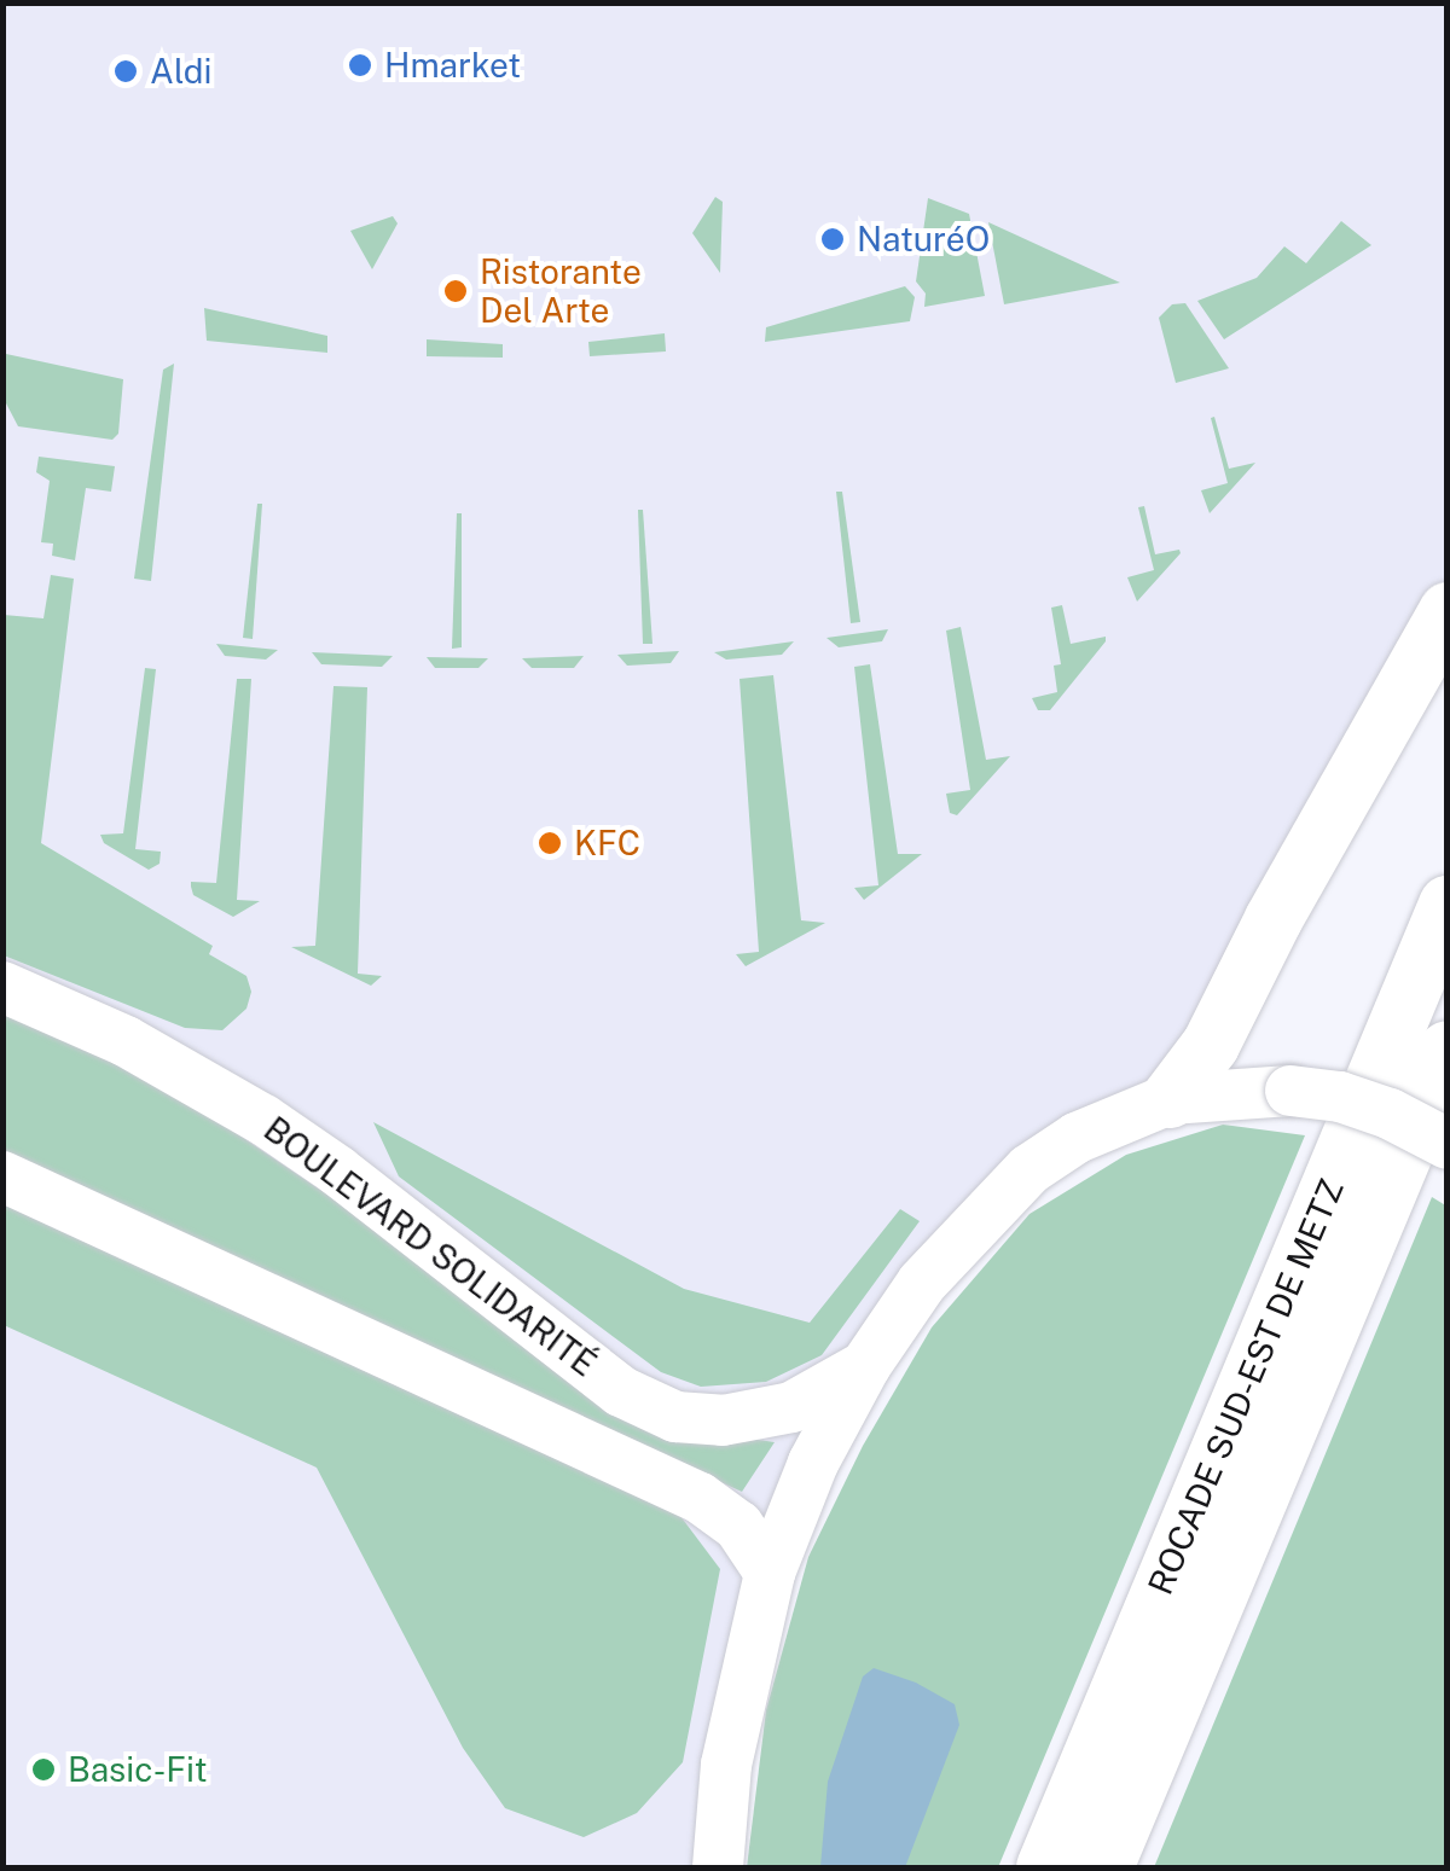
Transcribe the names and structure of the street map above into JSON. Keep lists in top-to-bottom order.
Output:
{
  "streets": {
    "highway": ["ROCADE SUD-EST DE METZ"],
    "main road": ["BOULEVARD SOLIDARITÉ"]
  },
  "places": [
    "Hmarket",
    "Aldi",
    "NaturéO",
    "Ristorante Del Arte",
    "KFC",
    "Basic-Fit"
  ]
}
